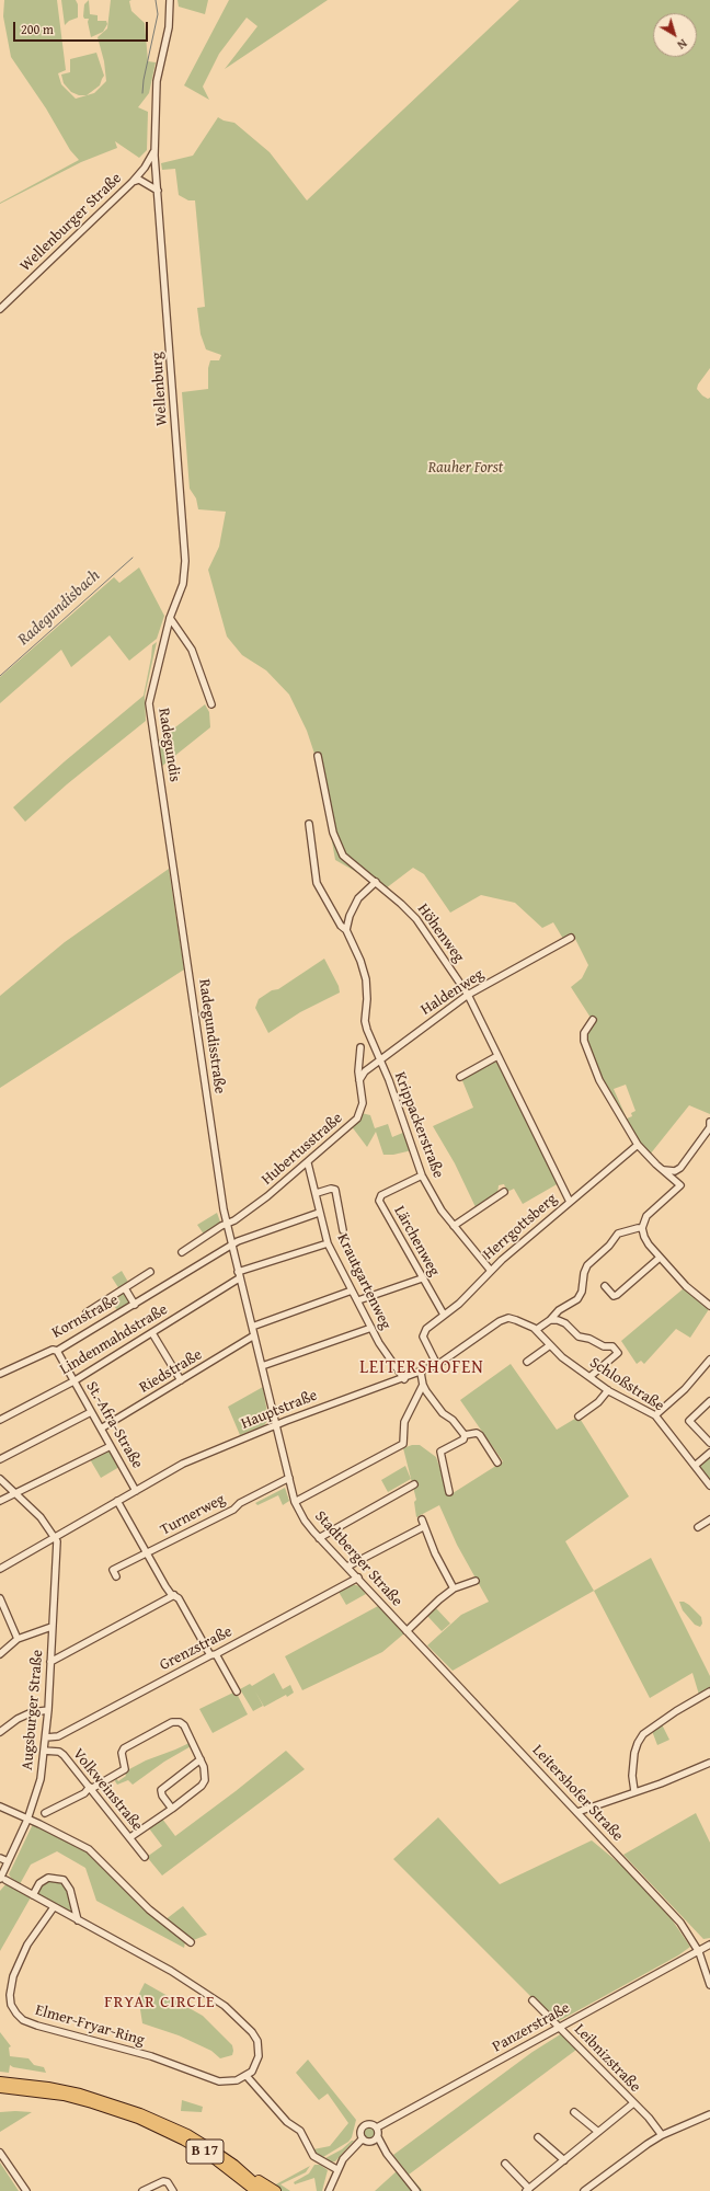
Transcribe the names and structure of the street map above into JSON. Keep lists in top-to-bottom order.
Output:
{
  "streets": {
    "highway": ["B 17"],
    "street": [
      "Wellenburger Straße",
      "Wellenburg",
      "Radegundis",
      "Höhenweg",
      "Haldenweg",
      "Radegundisstraße",
      "Krippackerstraße",
      "Hubertusstraße",
      "Herrgottsberg",
      "Lärchenweg",
      "Krautgartenweg",
      "Kornstraße",
      "Lindenmahdstraße",
      "Riedstraße",
      "Schloßstraße",
      "Hauptstraße",
      "St.-Afra-Straße",
      "Turnerweg",
      "Stadtberger Straße",
      "Grenzstraße",
      "Augsburger Straße",
      "Volkweinstraße",
      "Leitershofer Straße",
      "Elmer-Fryar-Ring",
      "Panzerstraße",
      "Leibnizstraße"
    ]
  },
  "crossings": [
    ["Wellenburger Straße", "Wellenburg"],
    ["Wellenburg", "Radegundis"],
    ["Radegundis", "Radegundisstraße"],
    ["Höhenweg", "Haldenweg"],
    ["Höhenweg", "Herrgottsberg"],
    ["Haldenweg", "Krippackerstraße"],
    ["Haldenweg", "Hubertusstraße"],
    ["Radegundisstraße", "Hubertusstraße"],
    ["Radegundisstraße", "Kornstraße"],
    ["Radegundisstraße", "Lindenmahdstraße"],
    ["Radegundisstraße", "Riedstraße"],
    ["Radegundisstraße", "Hauptstraße"],
    ["Radegundisstraße", "Stadtberger Straße"],
    ["Krippackerstraße", "Herrgottsberg"],
    ["Krippackerstraße", "Lärchenweg"],
    ["Hubertusstraße", "Krautgartenweg"],
    ["Herrgottsberg", "Lärchenweg"],
    ["Herrgottsberg", "Hauptstraße"],
    ["Krautgartenweg", "Kornstraße"],
    ["Krautgartenweg", "Hauptstraße"],
    ["Kornstraße", "St.-Afra-Straße"],
    ["Lindenmahdstraße", "St.-Afra-Straße"],
    ["Riedstraße", "St.-Afra-Straße"],
    ["Schloßstraße", "Hauptstraße"],
    ["Hauptstraße", "St.-Afra-Straße"],
    ["Hauptstraße", "Stadtberger Straße"],
    ["Hauptstraße", "Augsburger Straße"],
    ["Turnerweg", "Stadtberger Straße"],
    ["Stadtberger Straße", "Grenzstraße"],
    ["Stadtberger Straße", "Leitershofer Straße"],
    ["Grenzstraße", "Augsburger Straße"],
    ["Augsburger Straße", "Volkweinstraße"],
    ["Leitershofer Straße", "Panzerstraße"],
    ["Panzerstraße", "Leibnizstraße"]
  ],
  "districts": ["LEITERSHOFEN", "FRYAR CIRCLE"],
  "water": ["Radegundisbach"],
  "parks": ["Rauher Forst"],
  "scale_bar": "200 m",
  "north": "bottom right"
}
